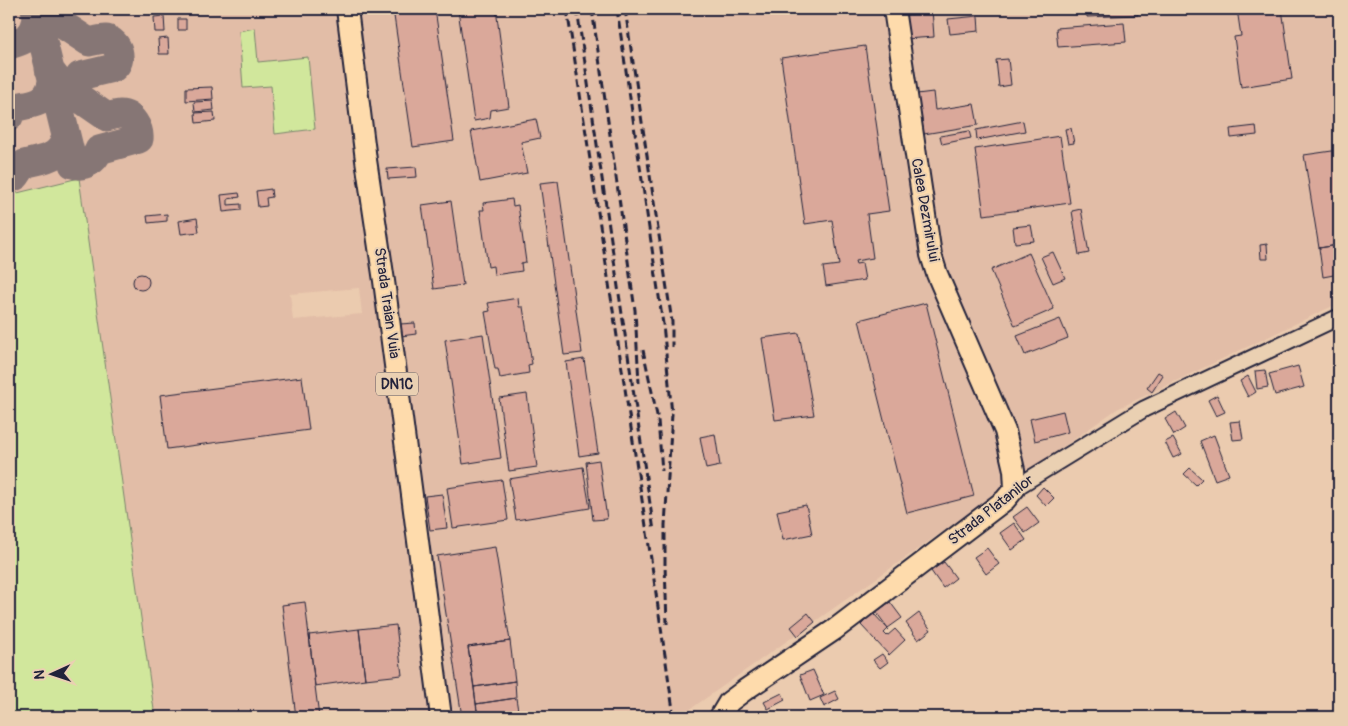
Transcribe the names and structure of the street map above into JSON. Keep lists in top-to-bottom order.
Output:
{
  "streets": {
    "main road": [
      "Calea Dezmirului",
      "Strada Traian Vuia",
      "DN1C",
      "Strada Platanilor"
    ]
  },
  "crossings": [
    ["Calea Dezmirului", "Strada Platanilor"]
  ],
  "north": "left"
}
